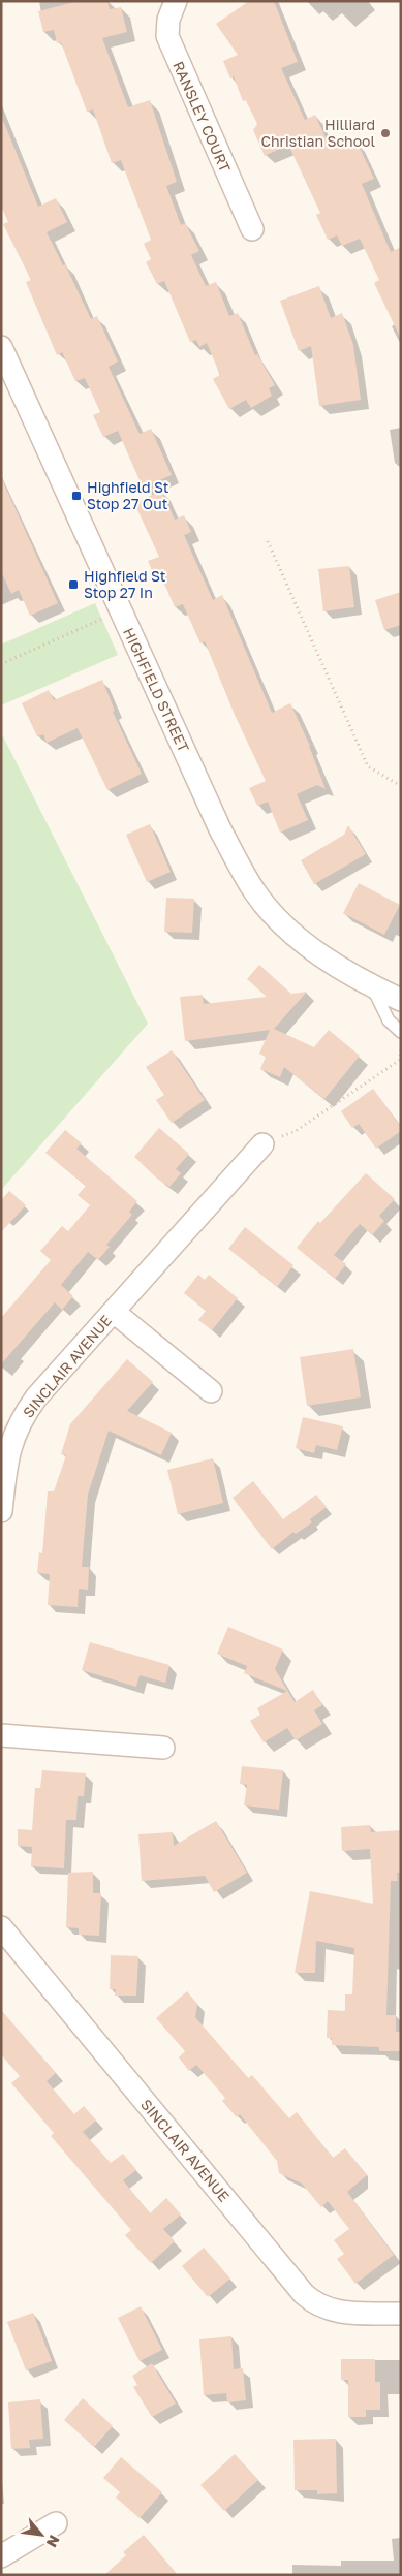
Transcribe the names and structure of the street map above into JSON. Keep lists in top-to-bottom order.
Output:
{
  "streets": {
    "street": ["RANSLEY COURT", "HIGHFIELD STREET", "SINCLAIR AVENUE"]
  },
  "places": {
    "other": ["Hilliard Christian School"],
    "transit": ["Highfield St Stop 27 Out", "Highfield St Stop 27 In"]
  },
  "north": "bottom right"
}
